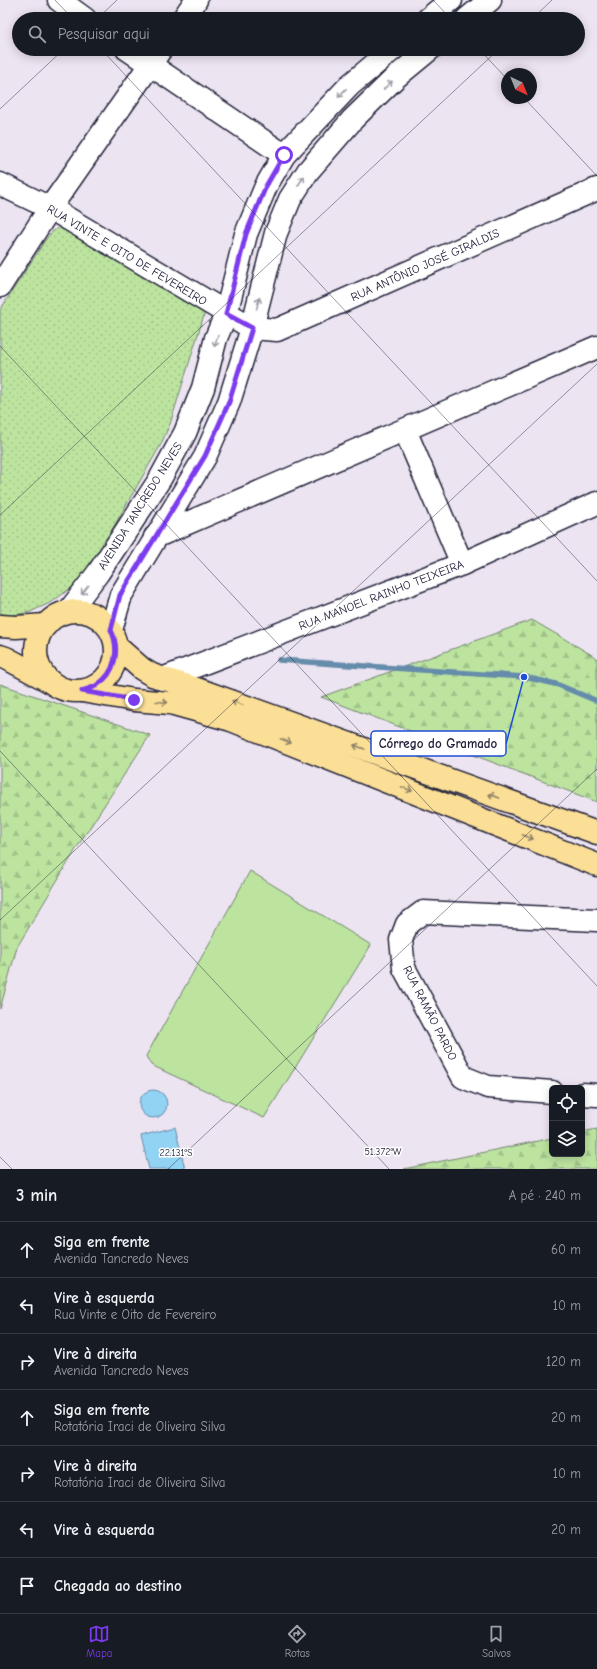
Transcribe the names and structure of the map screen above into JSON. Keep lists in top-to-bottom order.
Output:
{
  "streets": {
    "street": [
      "RUA VINTE E OITO DE FEVEREIRO",
      "RUA ANTÔNIO JOSÉ GIRALDIS",
      "AVENIDA TANCREDO NEVES",
      "RUA MANOEL RAINHO TEIXEIRA",
      "RUA RAMÃO PARDO"
    ]
  },
  "crossings": [
    ["RUA VINTE E OITO DE FEVEREIRO", "RUA ANTÔNIO JOSÉ GIRALDIS"],
    ["RUA VINTE E OITO DE FEVEREIRO", "AVENIDA TANCREDO NEVES"]
  ],
  "places": ["Córrego do Gramado"],
  "north": "bottom right",
  "page": {
    "search": "Pesquisar aqui",
    "heading": ["3 min", "A pé · 240 m"],
    "list": [
      ["Siga em frente", "Avenida Tancredo Neves", "60 m"],
      ["Vire à esquerda", "Rua Vinte e Oito de Fevereiro", "10 m"],
      ["Vire à direita", "Avenida Tancredo Neves", "120 m"],
      ["Siga em frente", "Rotatória Iraci de Oliveira Silva", "20 m"],
      ["Vire à direita", "Rotatória Iraci de Oliveira Silva", "10 m"],
      ["Vire à esquerda", "20 m"],
      "Chegada ao destino"
    ],
    "nav": ["Mapa", "Rotas", "Salvos"]
  },
  "coordinates": ["51.372°W", "22.131°S"]
}
